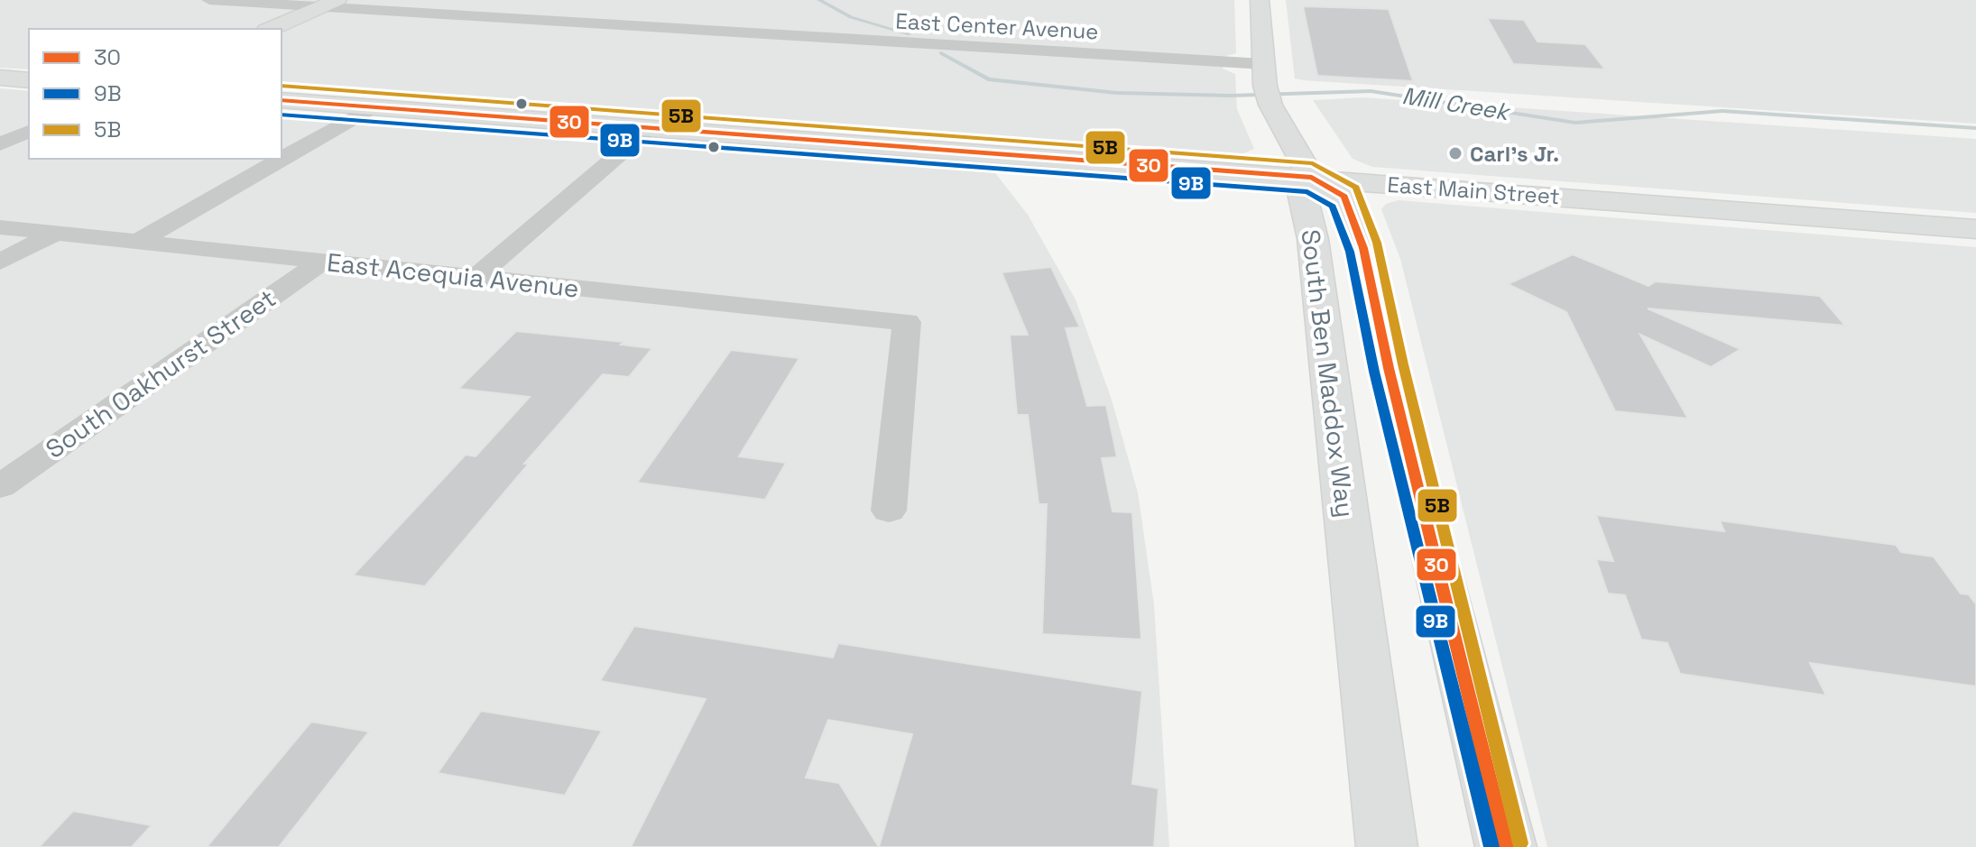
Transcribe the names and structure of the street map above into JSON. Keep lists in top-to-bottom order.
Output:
{
  "streets": {
    "main road": ["East Main Street", "South Ben Maddox Way"],
    "street": ["East Center Avenue", "East Acequia Avenue", "South Oakhurst Street"]
  },
  "crossings": [
    ["East Main Street", "South Ben Maddox Way"],
    ["East Acequia Avenue", "South Oakhurst Street"]
  ],
  "water": ["Mill Creek"],
  "places": ["Carl's Jr."],
  "lines": ["transit line 5B", "transit line 30", "transit line 9B"],
  "legend": ["30", "9B", "5B"]
}
